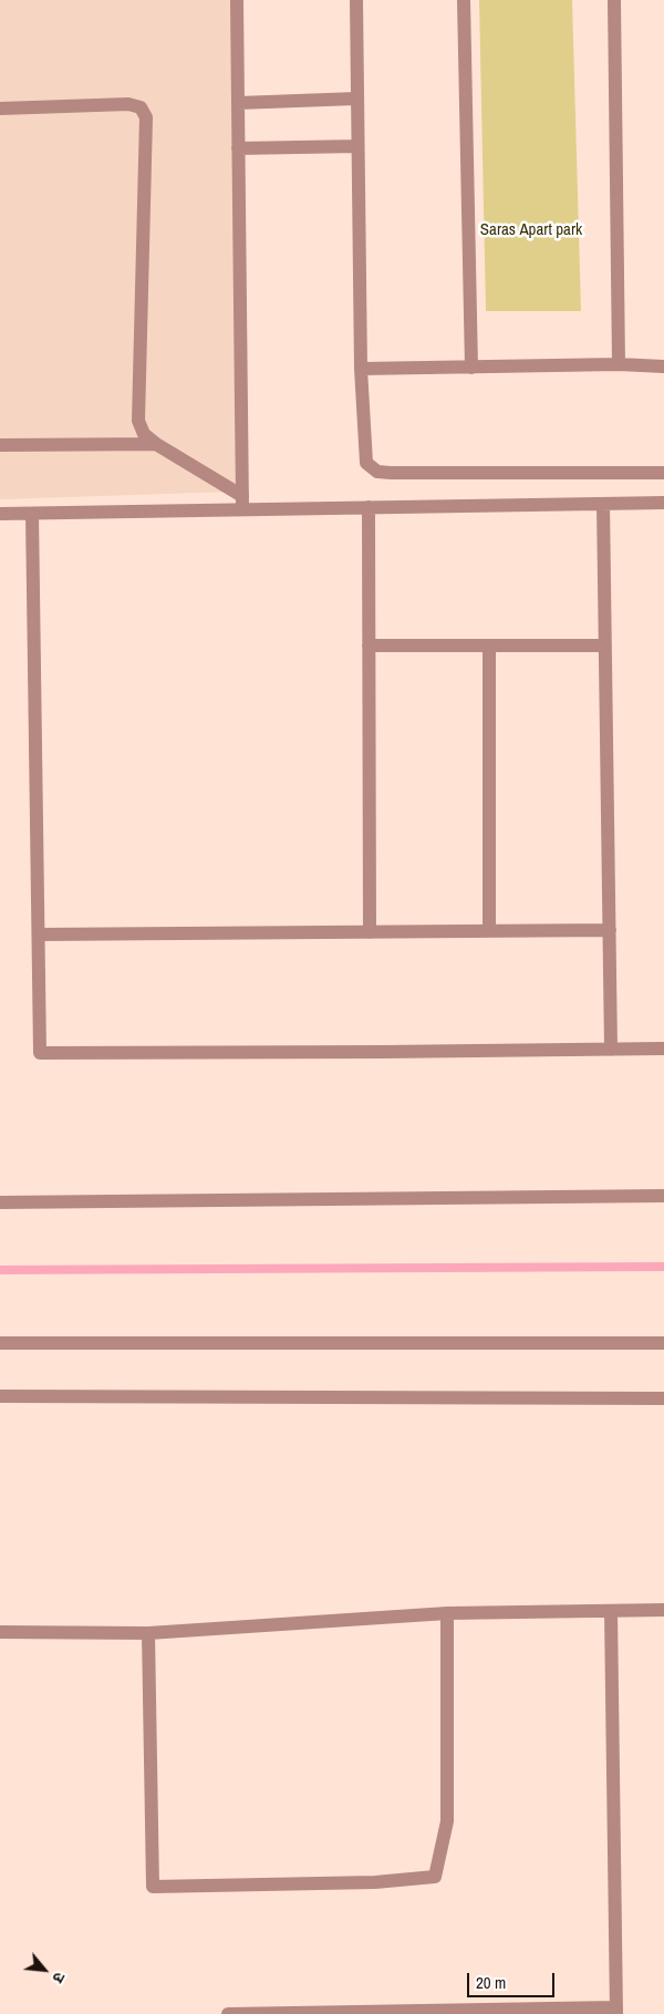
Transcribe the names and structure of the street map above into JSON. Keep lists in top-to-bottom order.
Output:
{
  "parks": ["Saras Apart park"],
  "scale_bar": "20 m",
  "north": "bottom right"
}
